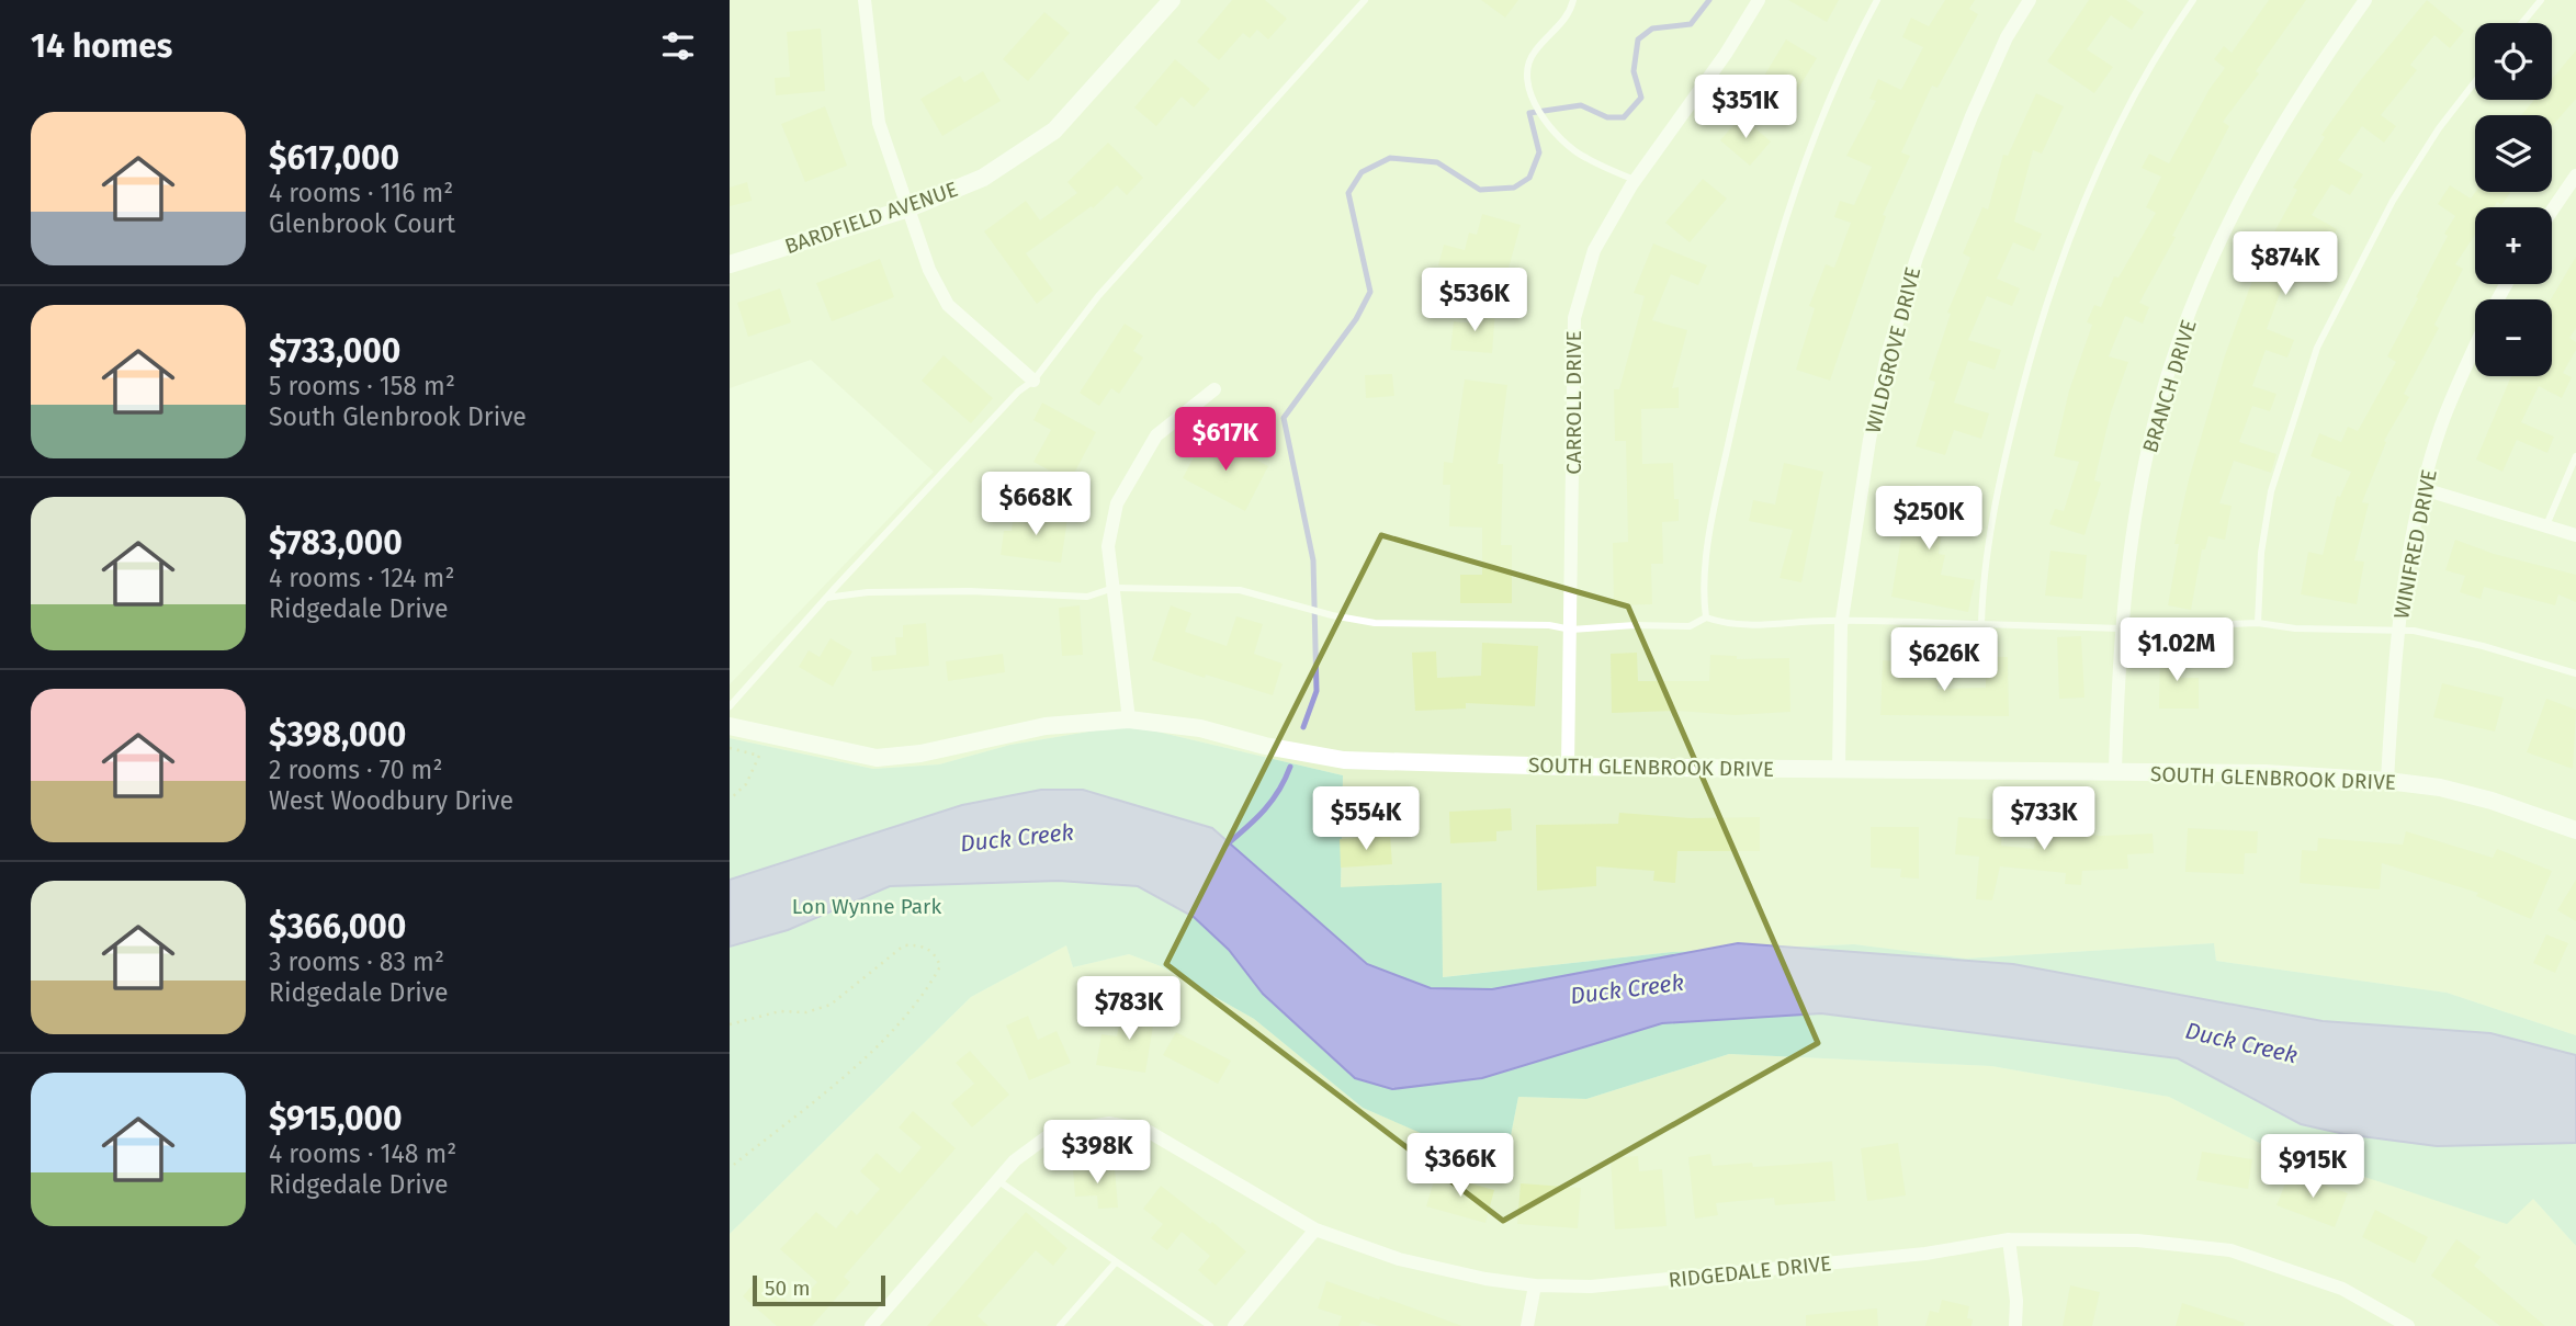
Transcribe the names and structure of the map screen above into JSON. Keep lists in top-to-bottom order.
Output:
{
  "streets": {
    "street": [
      "BARDFIELD AVENUE",
      "WILDGROVE DRIVE",
      "BRANCH DRIVE",
      "CARROLL DRIVE",
      "WINIFRED DRIVE",
      "SOUTH GLENBROOK DRIVE",
      "RIDGEDALE DRIVE"
    ]
  },
  "crossings": [
    ["WILDGROVE DRIVE", "SOUTH GLENBROOK DRIVE"],
    ["BRANCH DRIVE", "SOUTH GLENBROOK DRIVE"],
    ["CARROLL DRIVE", "SOUTH GLENBROOK DRIVE"],
    ["WINIFRED DRIVE", "SOUTH GLENBROOK DRIVE"]
  ],
  "water": ["Duck Creek"],
  "parks": ["Lon Wynne Park"],
  "scale_bar": "50 m",
  "page": {
    "heading": "14 homes",
    "map_buttons": ["+", "−"],
    "price": [
      "$351K",
      "$874K",
      "$536K",
      "$617K",
      "$668K",
      "$250K",
      "$1.02M",
      "$626K",
      "$554K",
      "$733K",
      "$783K",
      "$398K",
      "$366K",
      "$915K"
    ],
    "list": [
      {
        "name": "$617,000",
        "note": "4 rooms · 116 m² · Glenbrook Court"
      },
      {
        "name": "$733,000",
        "note": "5 rooms · 158 m² · South Glenbrook Drive"
      },
      {
        "name": "$783,000",
        "note": "4 rooms · 124 m² · Ridgedale Drive"
      },
      {
        "name": "$398,000",
        "note": "2 rooms · 70 m² · West Woodbury Drive"
      },
      {
        "name": "$366,000",
        "note": "3 rooms · 83 m² · Ridgedale Drive"
      },
      {
        "name": "$915,000",
        "note": "4 rooms · 148 m² · Ridgedale Drive"
      }
    ],
    "scale": "50 m"
  }
}
